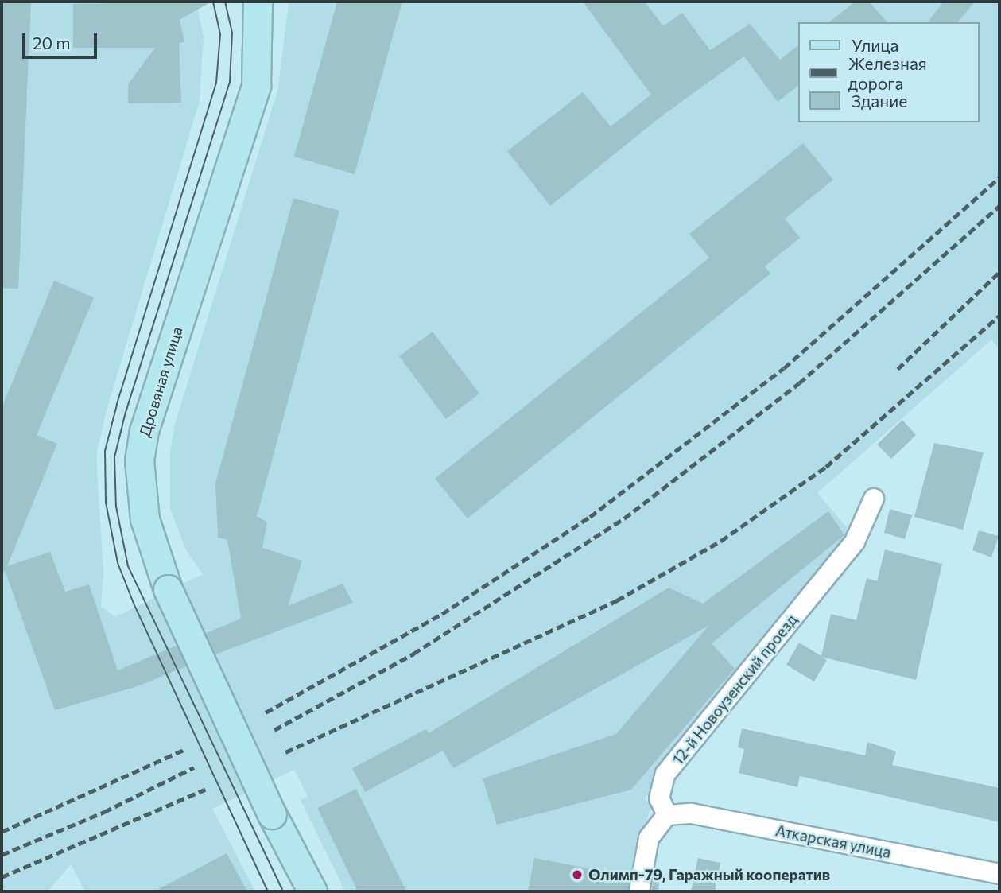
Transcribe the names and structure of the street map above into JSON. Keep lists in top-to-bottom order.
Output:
{
  "streets": {
    "main road": ["Дровяная улица"],
    "street": ["12-й Новоузенский проезд", "Аткарская улица"]
  },
  "crossings": [
    ["12-й Новоузенский проезд", "Аткарская улица"]
  ],
  "places": ["Олимп-79, Гаражный кооператив"],
  "legend": ["Улица", "Железная дорога", "Здание"],
  "scale_bar": "20 m"
}
